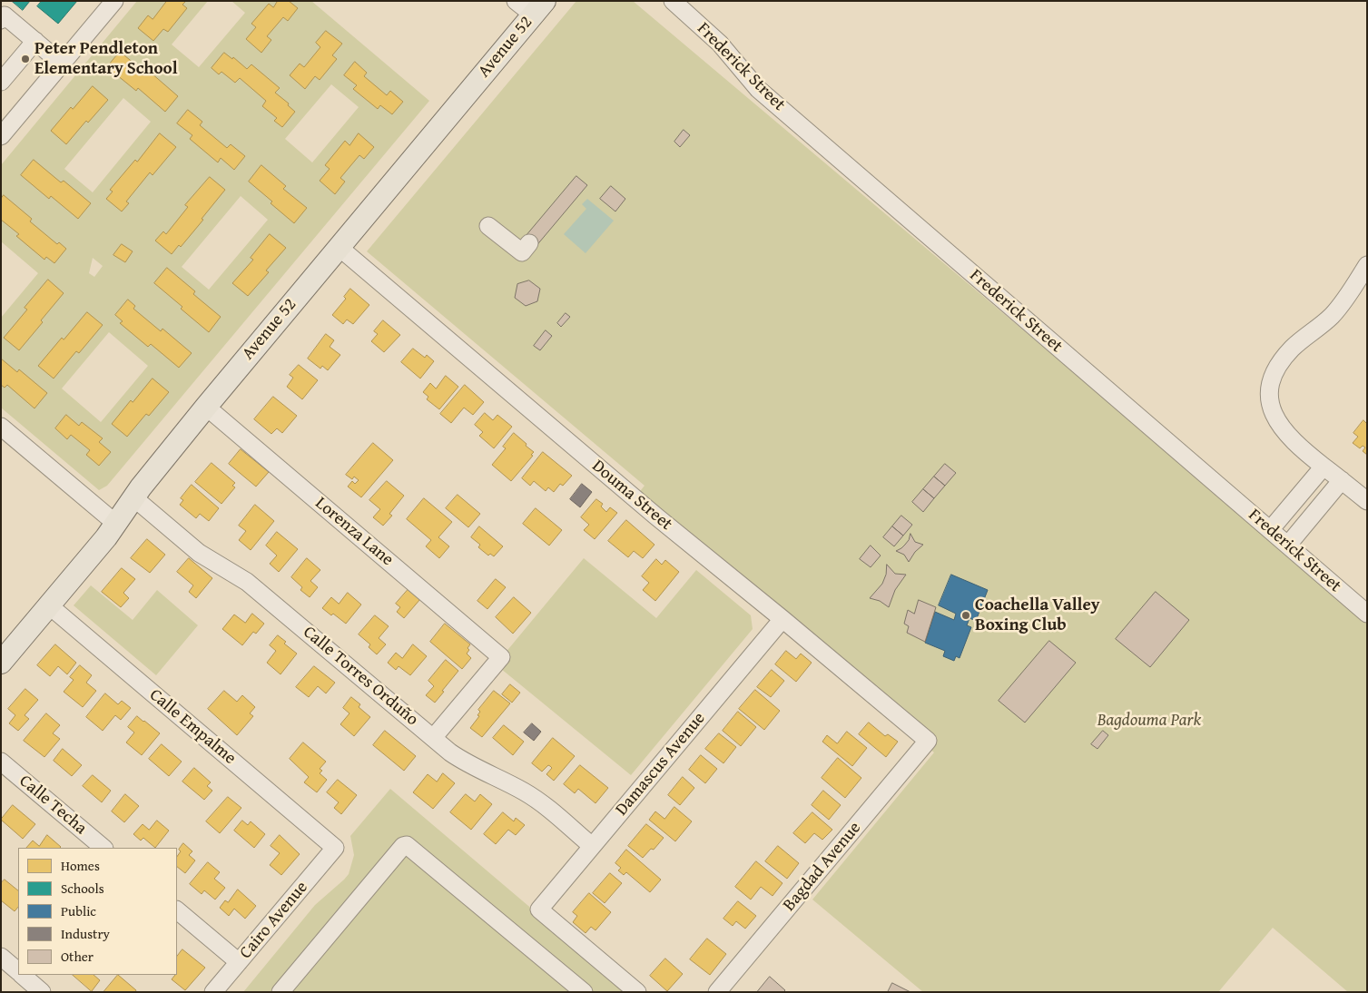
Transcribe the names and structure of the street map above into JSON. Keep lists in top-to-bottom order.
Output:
{
  "streets": {
    "main road": ["Avenue 52"],
    "street": [
      "Frederick Street",
      "Douma Street",
      "Lorenza Lane",
      "Calle Torres Orduño",
      "Calle Empalme",
      "Damascus Avenue",
      "Calle Techa",
      "Bagdad Avenue",
      "Cairo Avenue"
    ]
  },
  "crossings": [
    ["Avenue 52", "Douma Street"],
    ["Avenue 52", "Lorenza Lane"],
    ["Avenue 52", "Calle Torres Orduño"],
    ["Avenue 52", "Calle Empalme"],
    ["Douma Street", "Damascus Avenue"],
    ["Douma Street", "Bagdad Avenue"],
    ["Lorenza Lane", "Calle Torres Orduño"],
    ["Calle Torres Orduño", "Damascus Avenue"],
    ["Calle Empalme", "Cairo Avenue"]
  ],
  "parks": ["Bagdouma Park"],
  "places": ["Peter Pendleton Elementary School", "Coachella Valley Boxing Club"],
  "legend": [
    "Homes",
    "Schools",
    "Public",
    "Industry",
    "Other"
  ]
}
